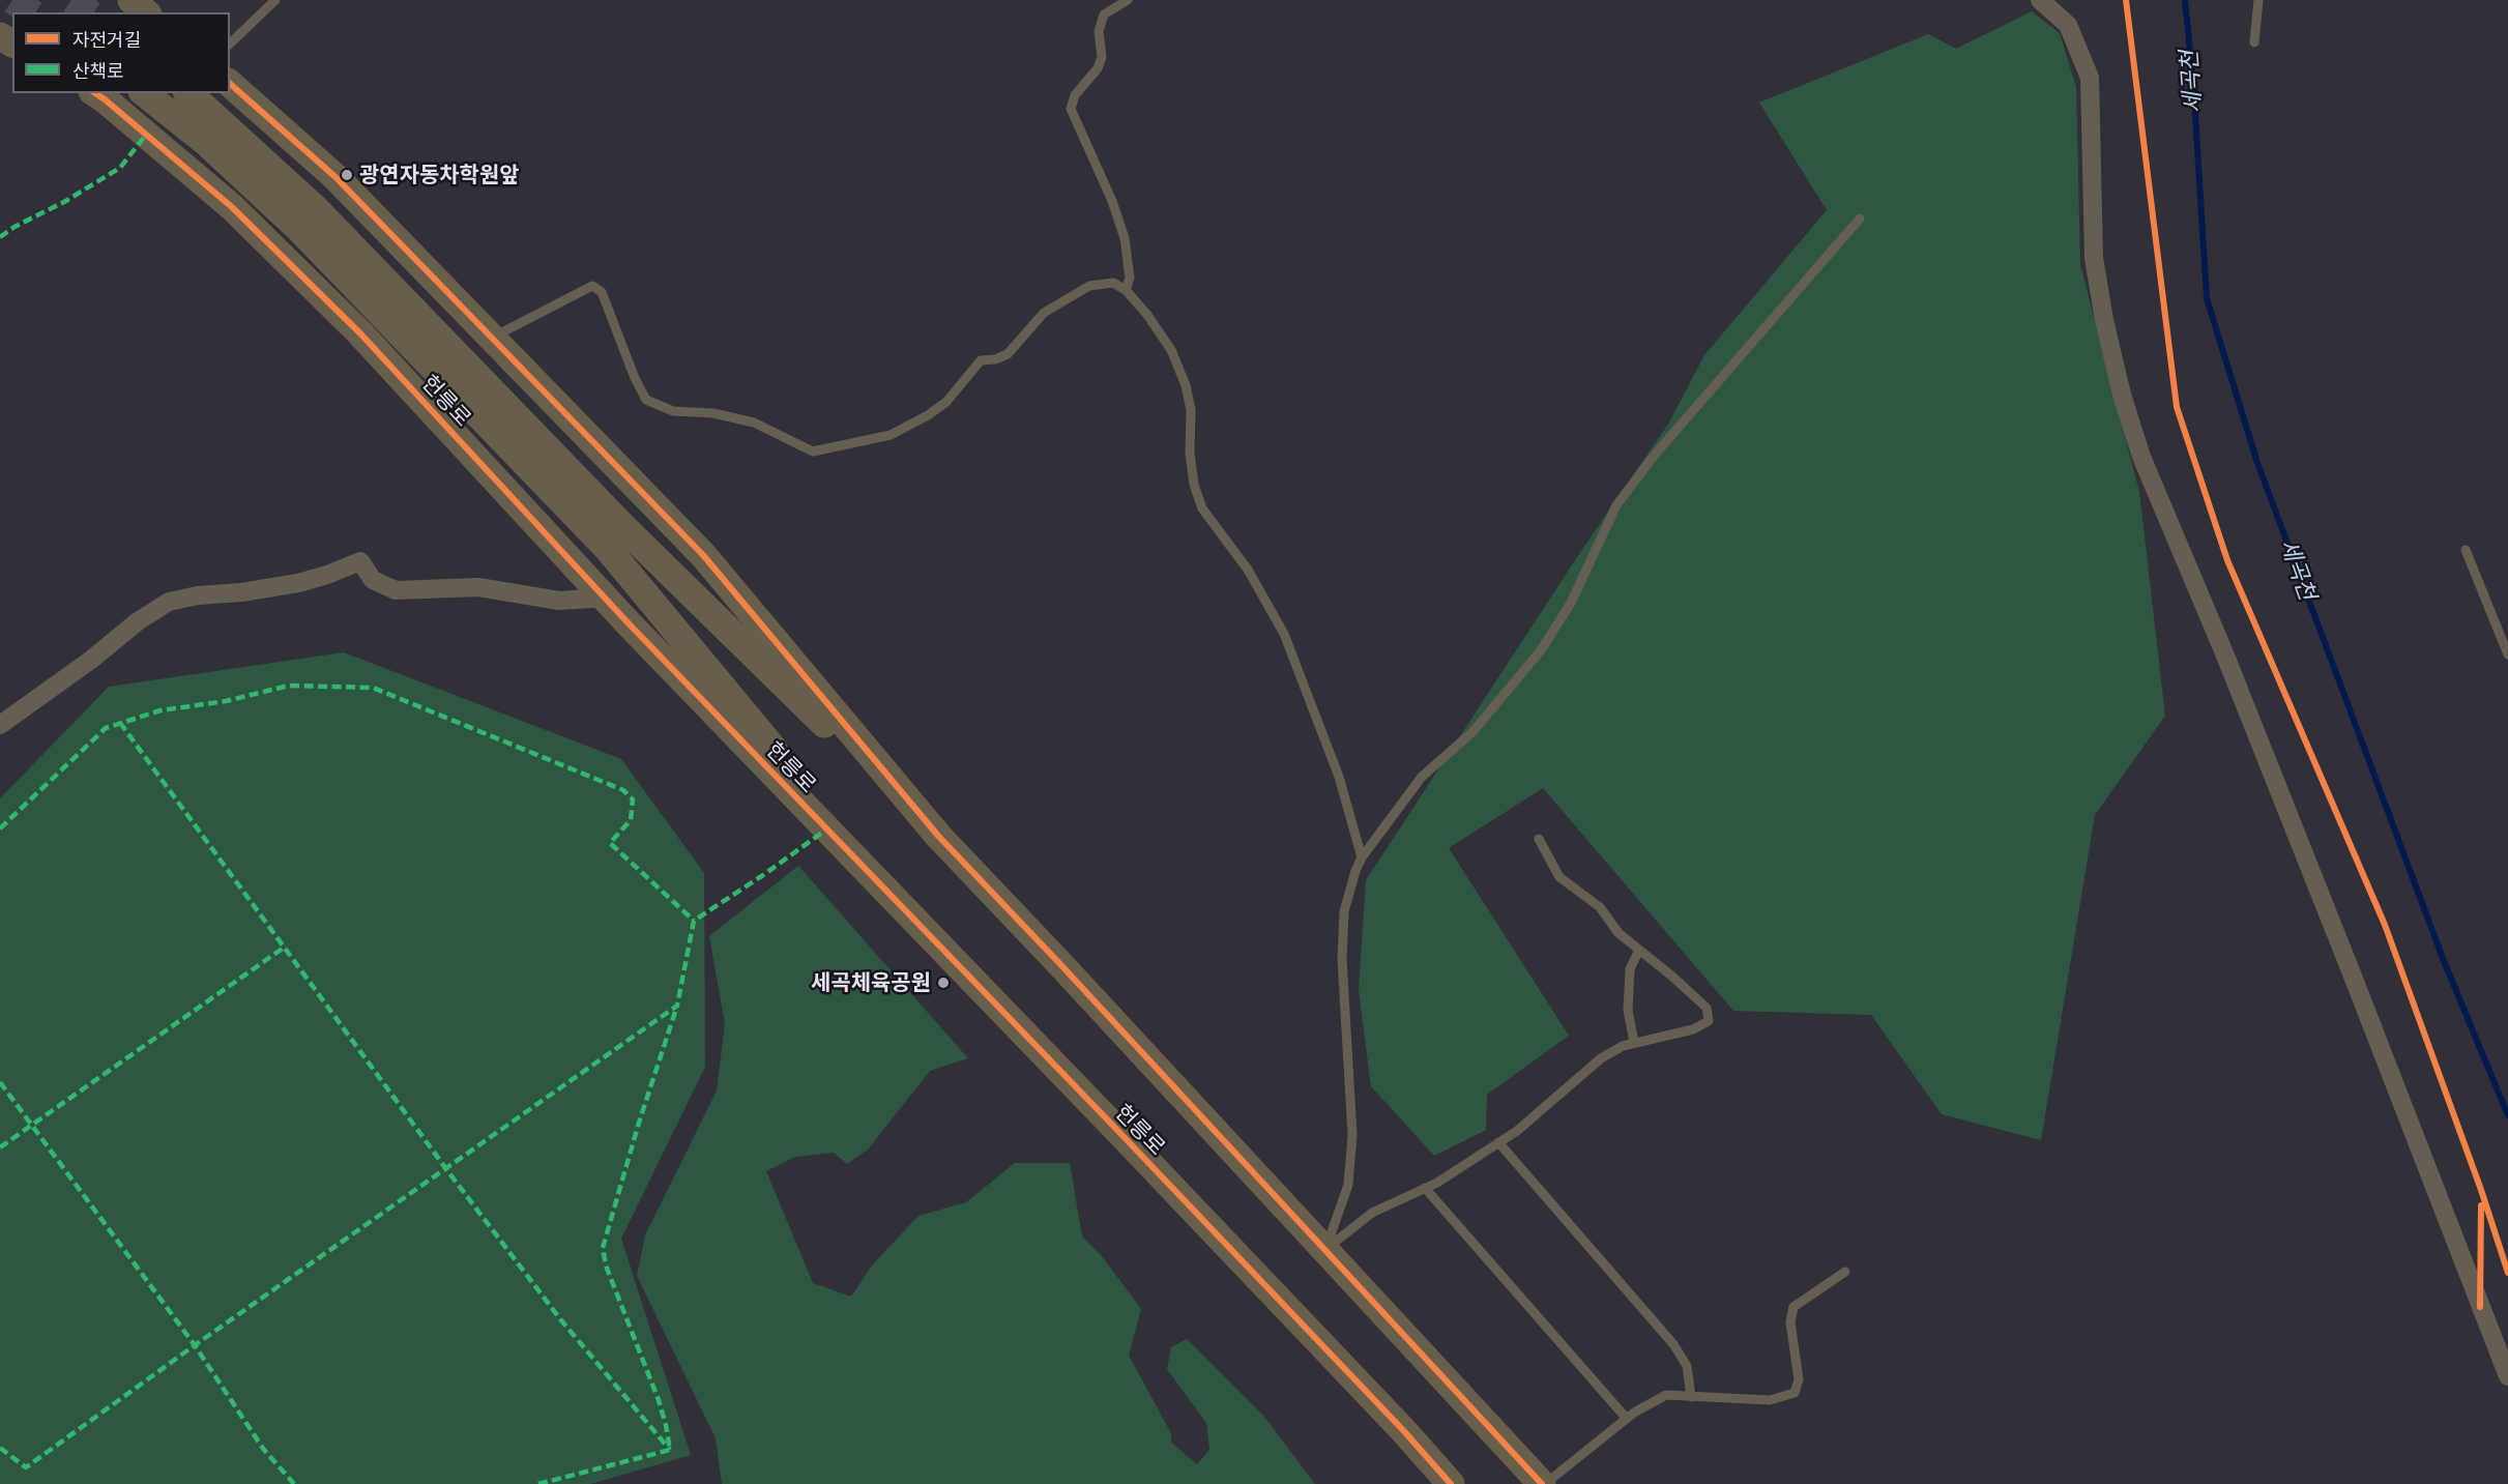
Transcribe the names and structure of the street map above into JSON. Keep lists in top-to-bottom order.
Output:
{
  "streets": {
    "main road": ["헌릉로"]
  },
  "water": ["세곡천"],
  "places": ["광연자동차학원앞", "세곡체육공원"],
  "legend": ["자전거길", "산책로"]
}
